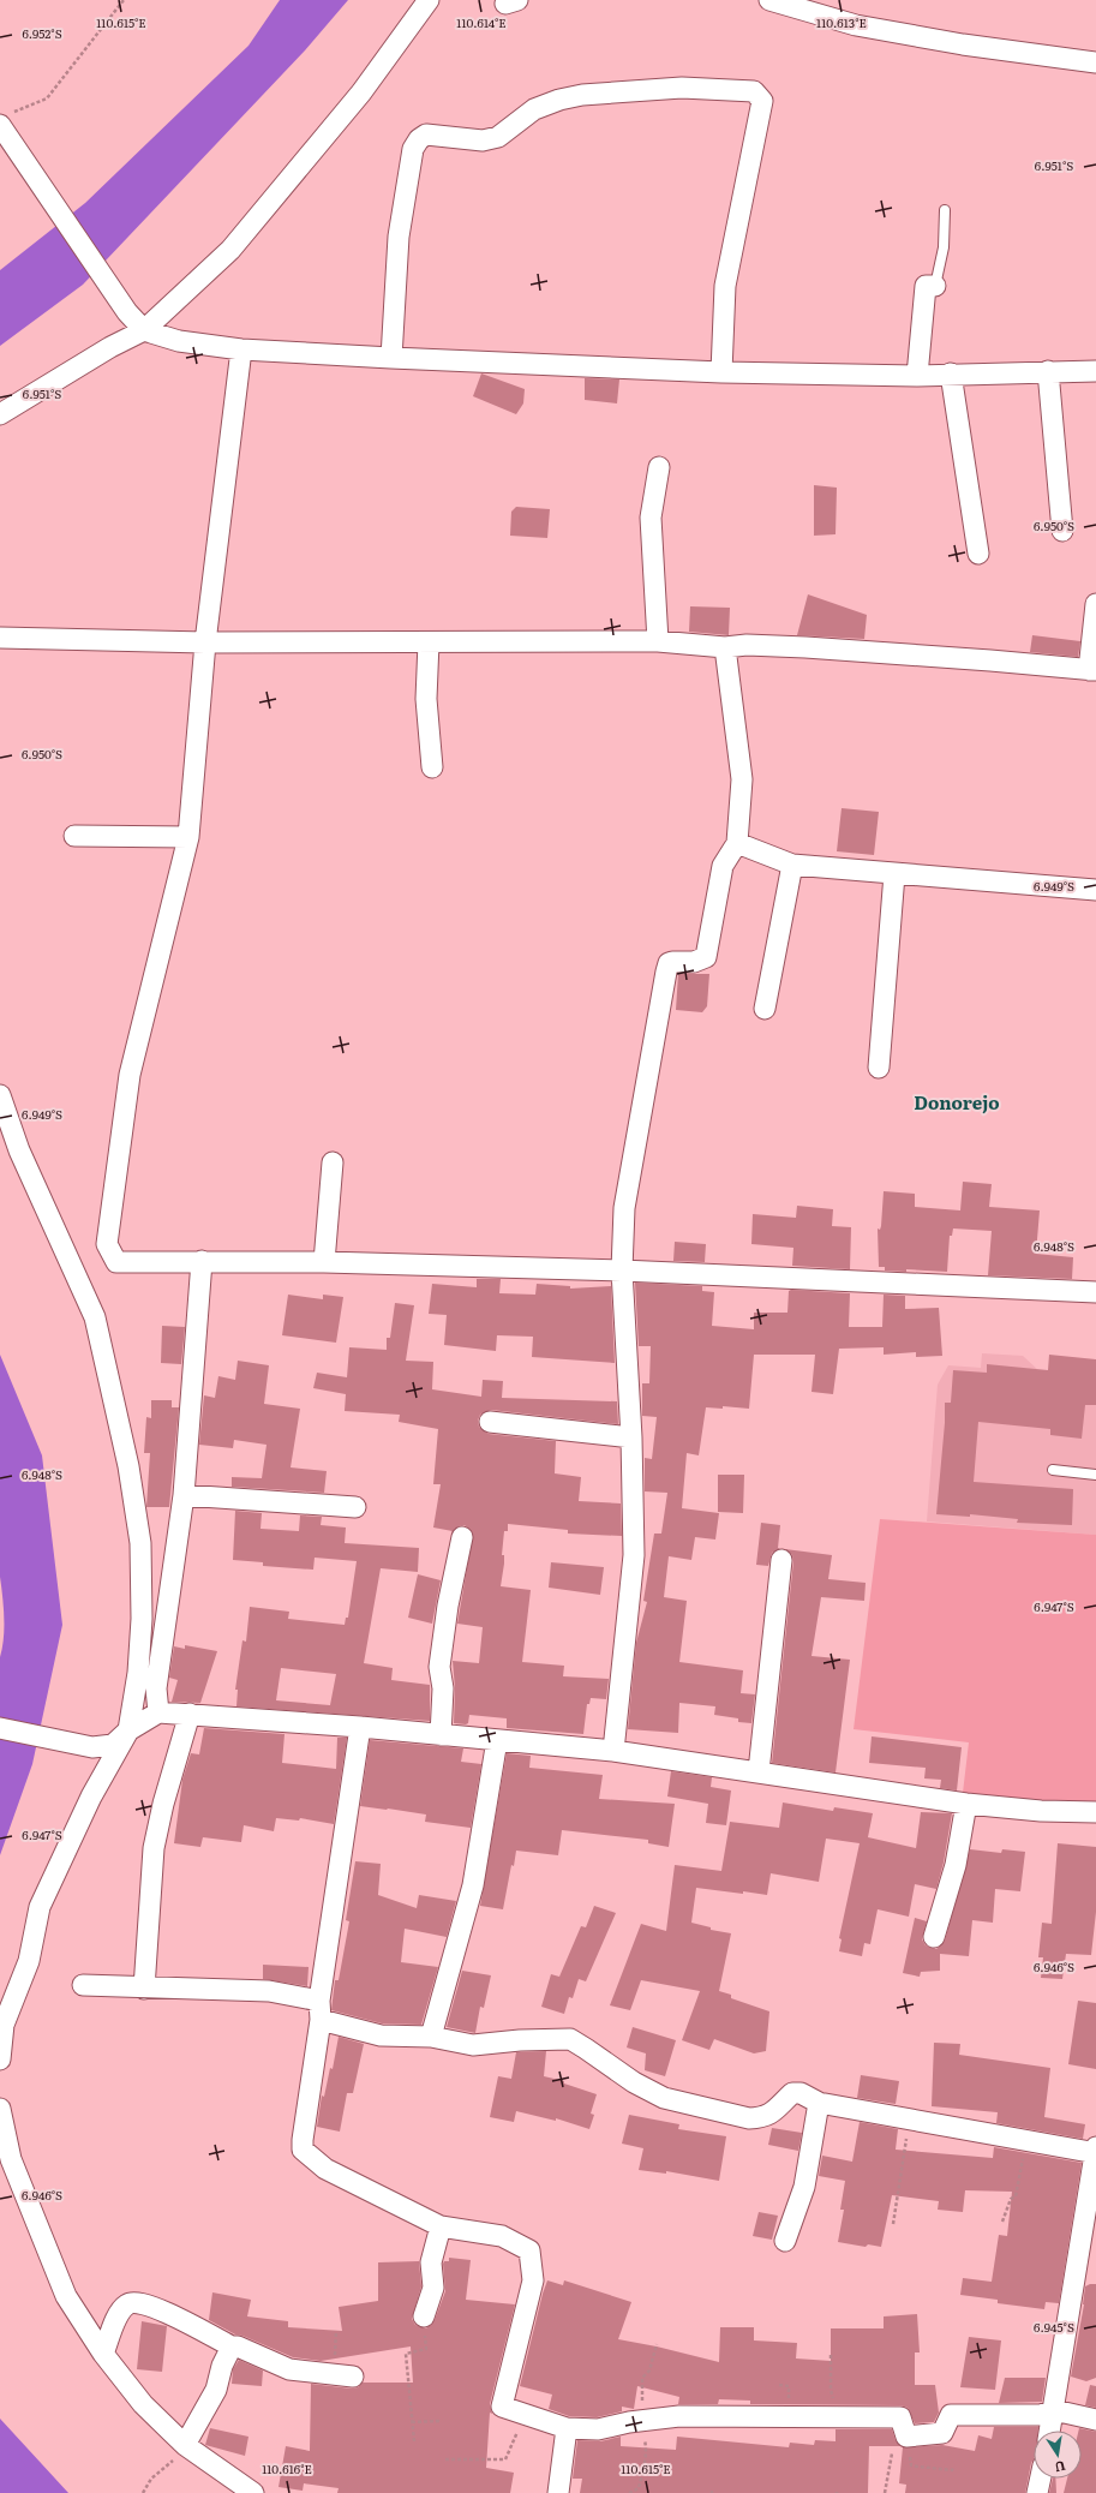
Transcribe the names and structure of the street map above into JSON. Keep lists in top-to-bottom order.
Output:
{
  "districts": ["Donorejo"],
  "north": "bottom",
  "coordinates": [
    "110.615°E",
    "110.614°E",
    "110.613°E",
    "6.952°S",
    "6.951°S",
    "6.950°S",
    "6.949°S",
    "6.948°S",
    "6.947°S",
    "6.946°S",
    "6.945°S",
    "110.616°E"
  ]
}
